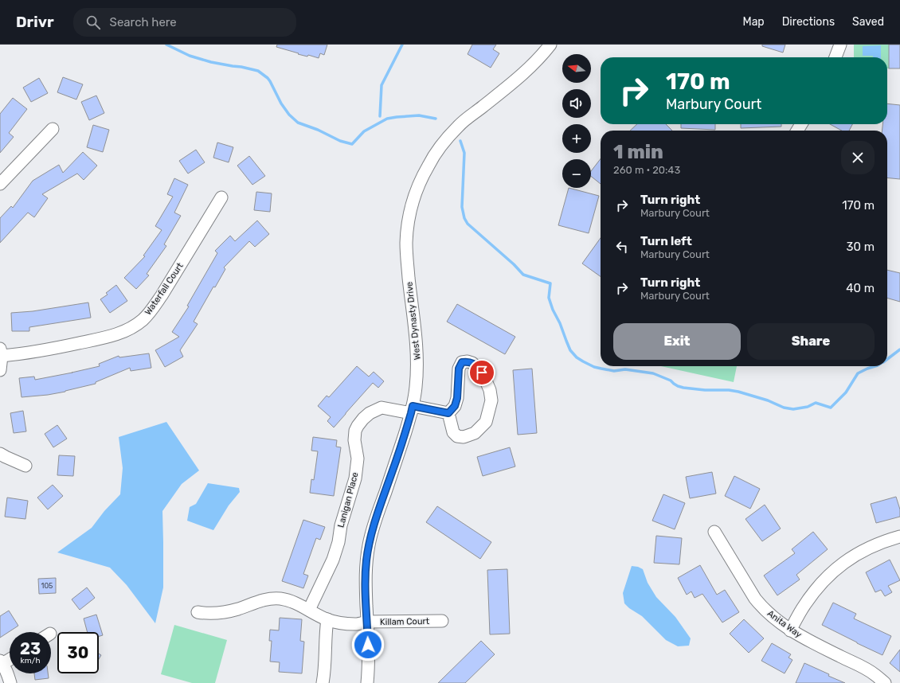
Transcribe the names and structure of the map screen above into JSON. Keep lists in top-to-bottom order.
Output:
{
  "streets": {
    "street": [
      "Waterfall Court",
      "West Dynasty Drive",
      "Lanigan Place",
      "Killam Court",
      "Anita Way"
    ]
  },
  "crossings": [
    ["West Dynasty Drive", "Lanigan Place"],
    ["West Dynasty Drive", "Killam Court"],
    ["Lanigan Place", "Killam Court"]
  ],
  "house_numbers": ["105"],
  "north": "left",
  "page": {
    "header": "Drivr",
    "search": "Search here",
    "nav": ["Map", "Directions", "Saved"],
    "map_buttons": ["+", "−"],
    "turn": ["170 m", "Marbury Court"],
    "heading": ["1 min", "260 m · 20:43"],
    "list": [
      {
        "name": "Turn right",
        "note": "Marbury Court",
        "value": "170 m"
      },
      {
        "name": "Turn left",
        "note": "Marbury Court",
        "value": "30 m"
      },
      {
        "name": "Turn right",
        "note": "Marbury Court",
        "value": "40 m"
      }
    ],
    "buttons": ["Exit", "Share"],
    "speed": "23 km/h",
    "limit": "30"
  }
}
